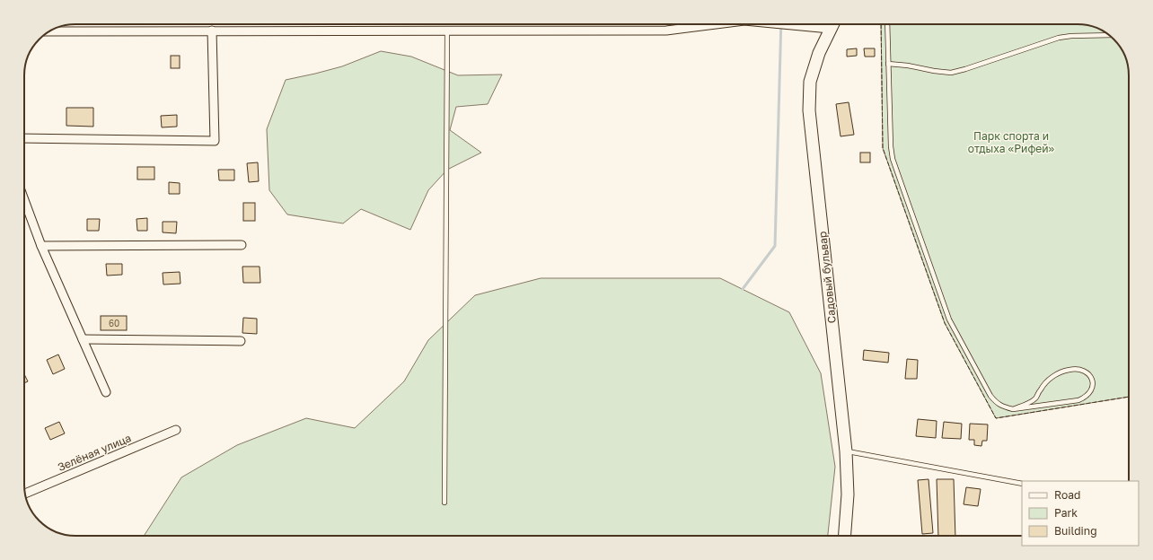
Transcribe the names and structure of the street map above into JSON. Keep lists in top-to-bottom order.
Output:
{
  "streets": {
    "street": ["Садовый бульвар", "Зелёная улица"]
  },
  "parks": ["Парк спорта и отдыха «Рифей»"],
  "house_numbers": ["60"],
  "legend": ["Road", "Park", "Building"]
}
